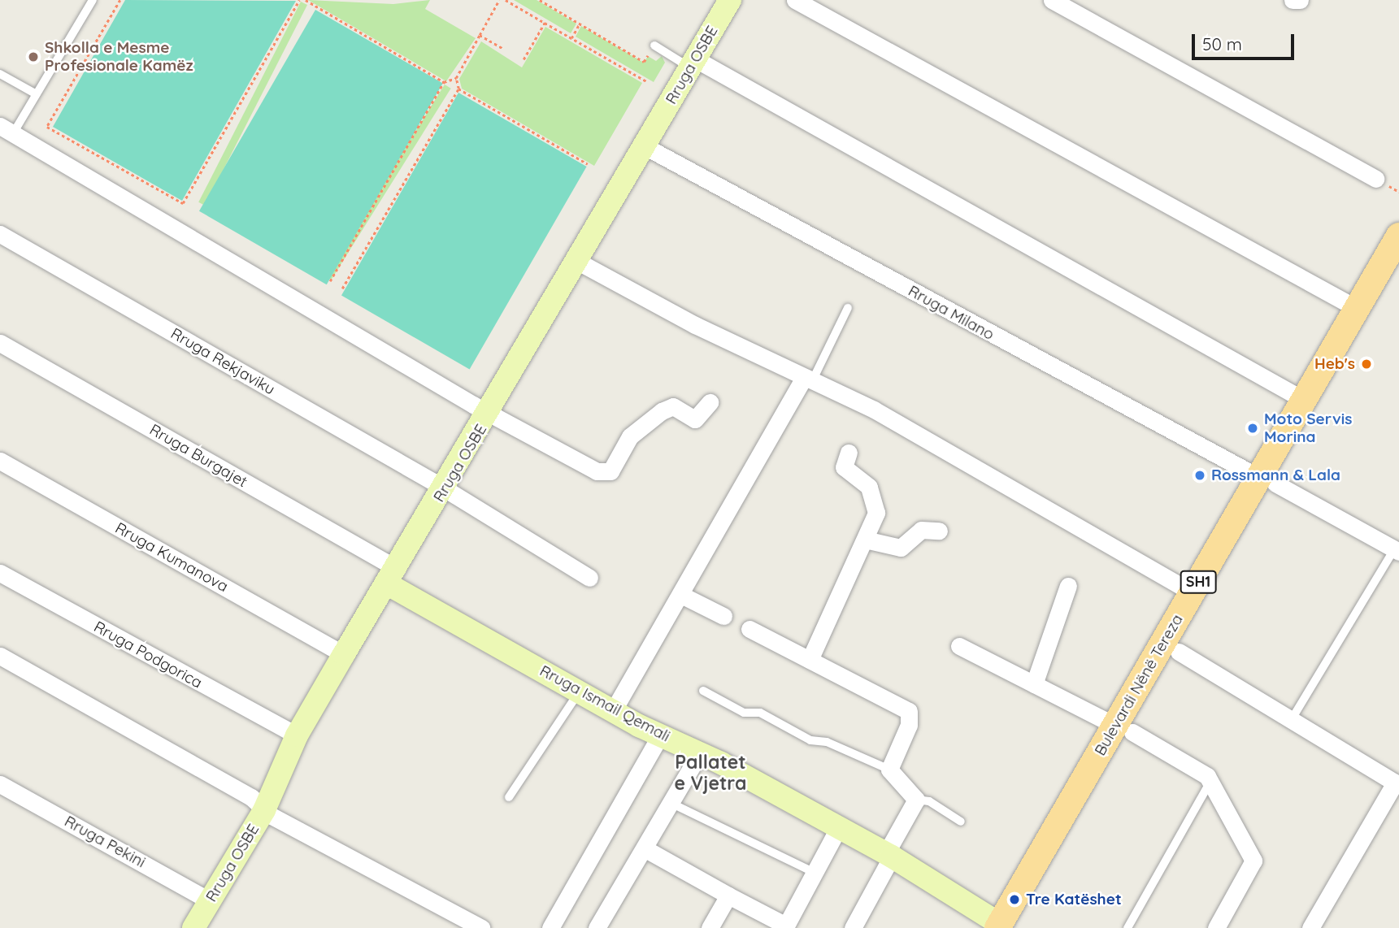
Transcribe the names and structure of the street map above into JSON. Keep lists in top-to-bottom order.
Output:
{
  "streets": {
    "main road": ["SH1", "Bulevardi Nënë Tereza"],
    "street": [
      "Rruga OSBE",
      "Rruga Milano",
      "Rruga Rekjaviku",
      "Rruga Burgajet",
      "Rruga Kumanova",
      "Rruga Podgorica",
      "Rruga Ismail Qemali",
      "Rruga Pekini"
    ]
  },
  "crossings": [
    ["Rruga OSBE", "Rruga Milano"],
    ["Rruga OSBE", "Rruga Rekjaviku"],
    ["Rruga OSBE", "Rruga Burgajet"],
    ["Rruga OSBE", "Rruga Kumanova"],
    ["Rruga OSBE", "Rruga Podgorica"],
    ["Rruga OSBE", "Rruga Ismail Qemali"],
    ["Rruga OSBE", "Rruga Pekini"],
    ["Rruga Milano", "Bulevardi Nënë Tereza"],
    ["Rruga Burgajet", "Rruga Ismail Qemali"],
    ["Bulevardi Nënë Tereza", "Rruga Ismail Qemali"]
  ],
  "districts": ["Pallatet e Vjetra"],
  "places": [
    "Shkolla e Mesme Profesionale Kamëz",
    "Heb's",
    "Moto Servis Morina",
    "Rossmann & Lala",
    "Tre Katëshet"
  ],
  "scale_bar": "50 m"
}
